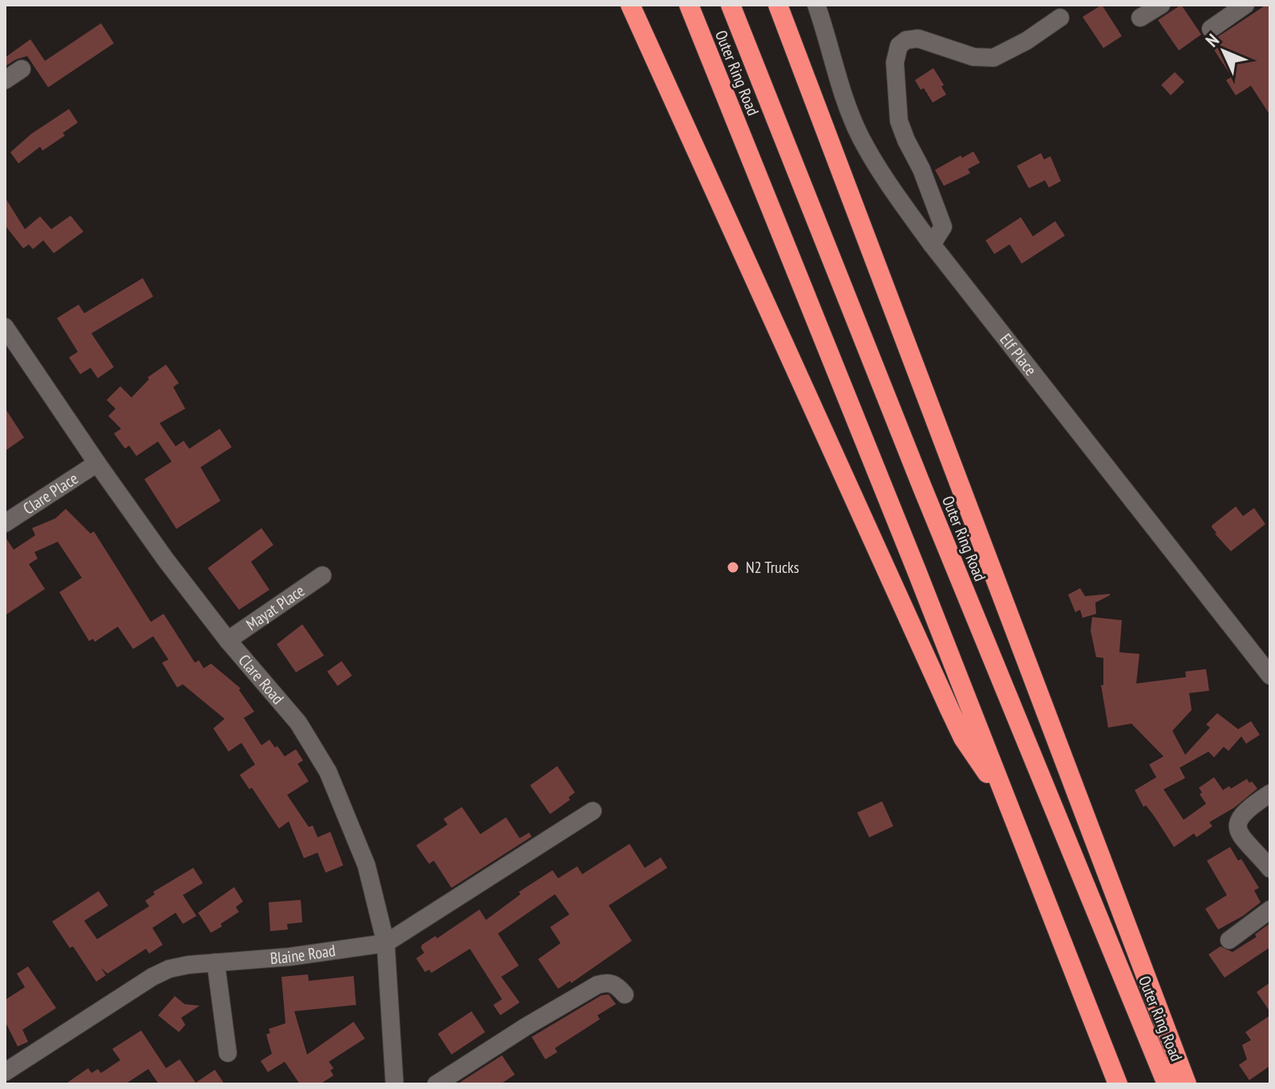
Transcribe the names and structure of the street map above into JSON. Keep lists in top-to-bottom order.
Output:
{
  "streets": {
    "highway": ["Outer Ring Road"],
    "street": [
      "Elf Place",
      "Clare Place",
      "Mayat Place",
      "Clare Road",
      "Blaine Road"
    ]
  },
  "crossings": [
    ["Clare Place", "Clare Road"],
    ["Mayat Place", "Clare Road"],
    ["Clare Road", "Blaine Road"]
  ],
  "places": ["N2 Trucks"],
  "north": "top left"
}
